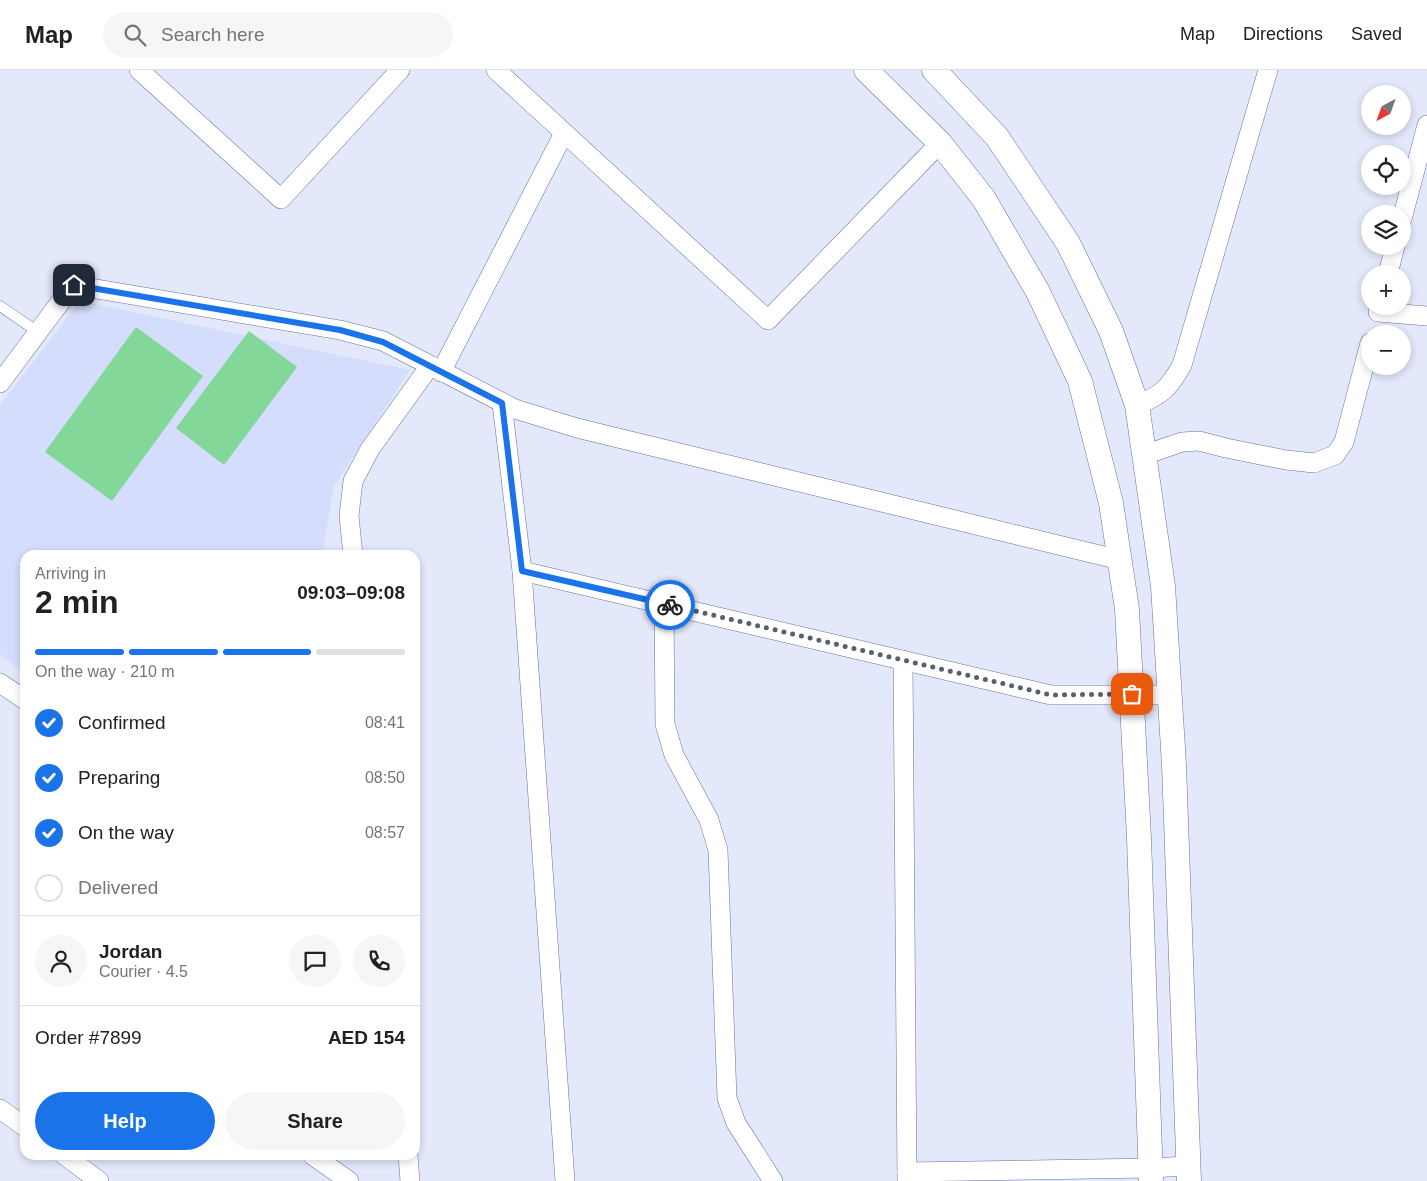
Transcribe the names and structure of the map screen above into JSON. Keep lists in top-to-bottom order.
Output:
{
  "north": "bottom left",
  "page": {
    "header": "Map",
    "search": "Search here",
    "nav": ["Map", "Directions", "Saved"],
    "map_buttons": ["+", "−"],
    "heading": ["2 min", "Arriving in", "09:03–09:08"],
    "panel": [
      "Jordan",
      "Courier · 4.5",
      "Order #7899",
      "AED 154"
    ],
    "bar": "On the way · 210 m",
    "list": [
      ["Confirmed", "08:41"],
      ["Preparing", "08:50"],
      ["On the way", "08:57"],
      "Delivered"
    ],
    "buttons": ["Help", "Share"]
  }
}
